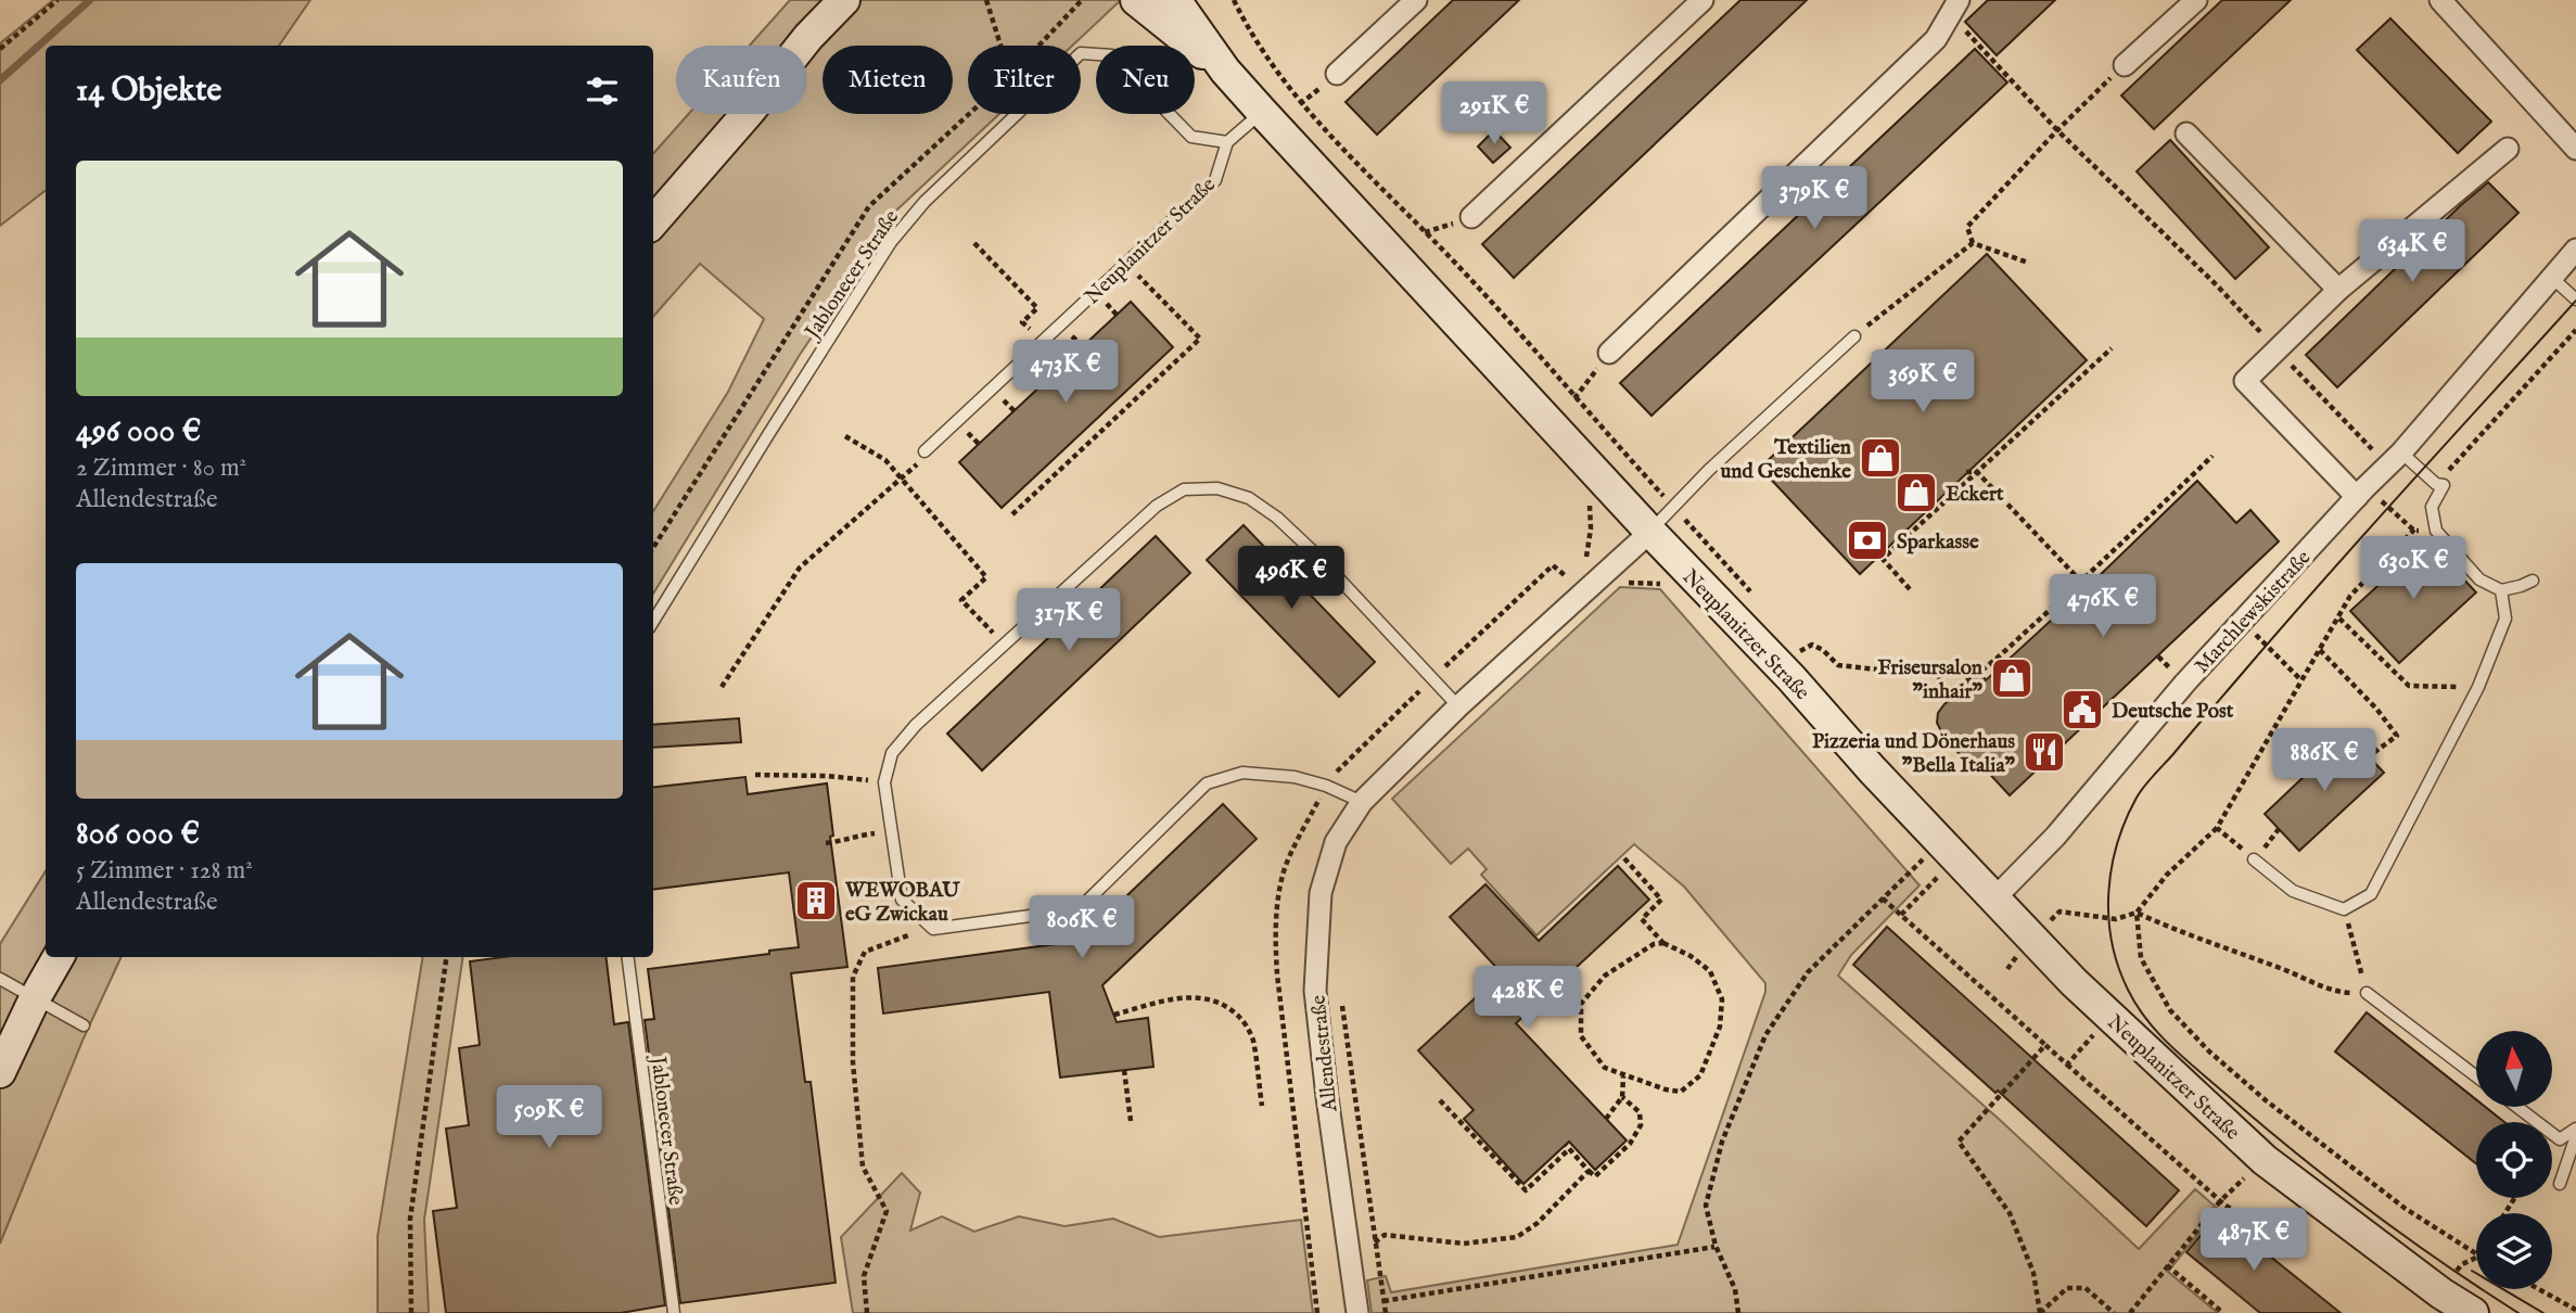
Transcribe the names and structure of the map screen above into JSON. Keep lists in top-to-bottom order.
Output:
{
  "streets": {
    "street": ["Neuplanitzer Straße", "Marchlewskistraße", "Allendestraße"],
    "lane": ["Jablonecer Straße"]
  },
  "crossings": [
    ["Neuplanitzer Straße", "Jablonecer Straße"],
    ["Neuplanitzer Straße", "Marchlewskistraße"],
    ["Neuplanitzer Straße", "Allendestraße"]
  ],
  "places": {
    "shop": ["Textilien und Geschenke", "Eckert", "Friseursalon \"inhair\""],
    "bank": ["Sparkasse"],
    "public building": ["Deutsche Post"],
    "restaurant": ["Pizzeria und Dönerhaus \"Bella Italia\""],
    "building": ["WEWOBAU eG Zwickau"]
  },
  "north": "top",
  "page": {
    "chip": [
      "Kaufen",
      "Mieten",
      "Filter",
      "Neu"
    ],
    "heading": "14 Objekte",
    "price": [
      "291K €",
      "379K €",
      "634K €",
      "473K €",
      "369K €",
      "630K €",
      "496K €",
      "476K €",
      "317K €",
      "886K €",
      "806K €",
      "428K €",
      "509K €",
      "487K €"
    ],
    "list": [
      {
        "name": "496 000 €",
        "note": "2 Zimmer · 80 m² · Allendestraße"
      },
      {
        "name": "806 000 €",
        "note": "5 Zimmer · 128 m² · Allendestraße"
      }
    ]
  }
}
